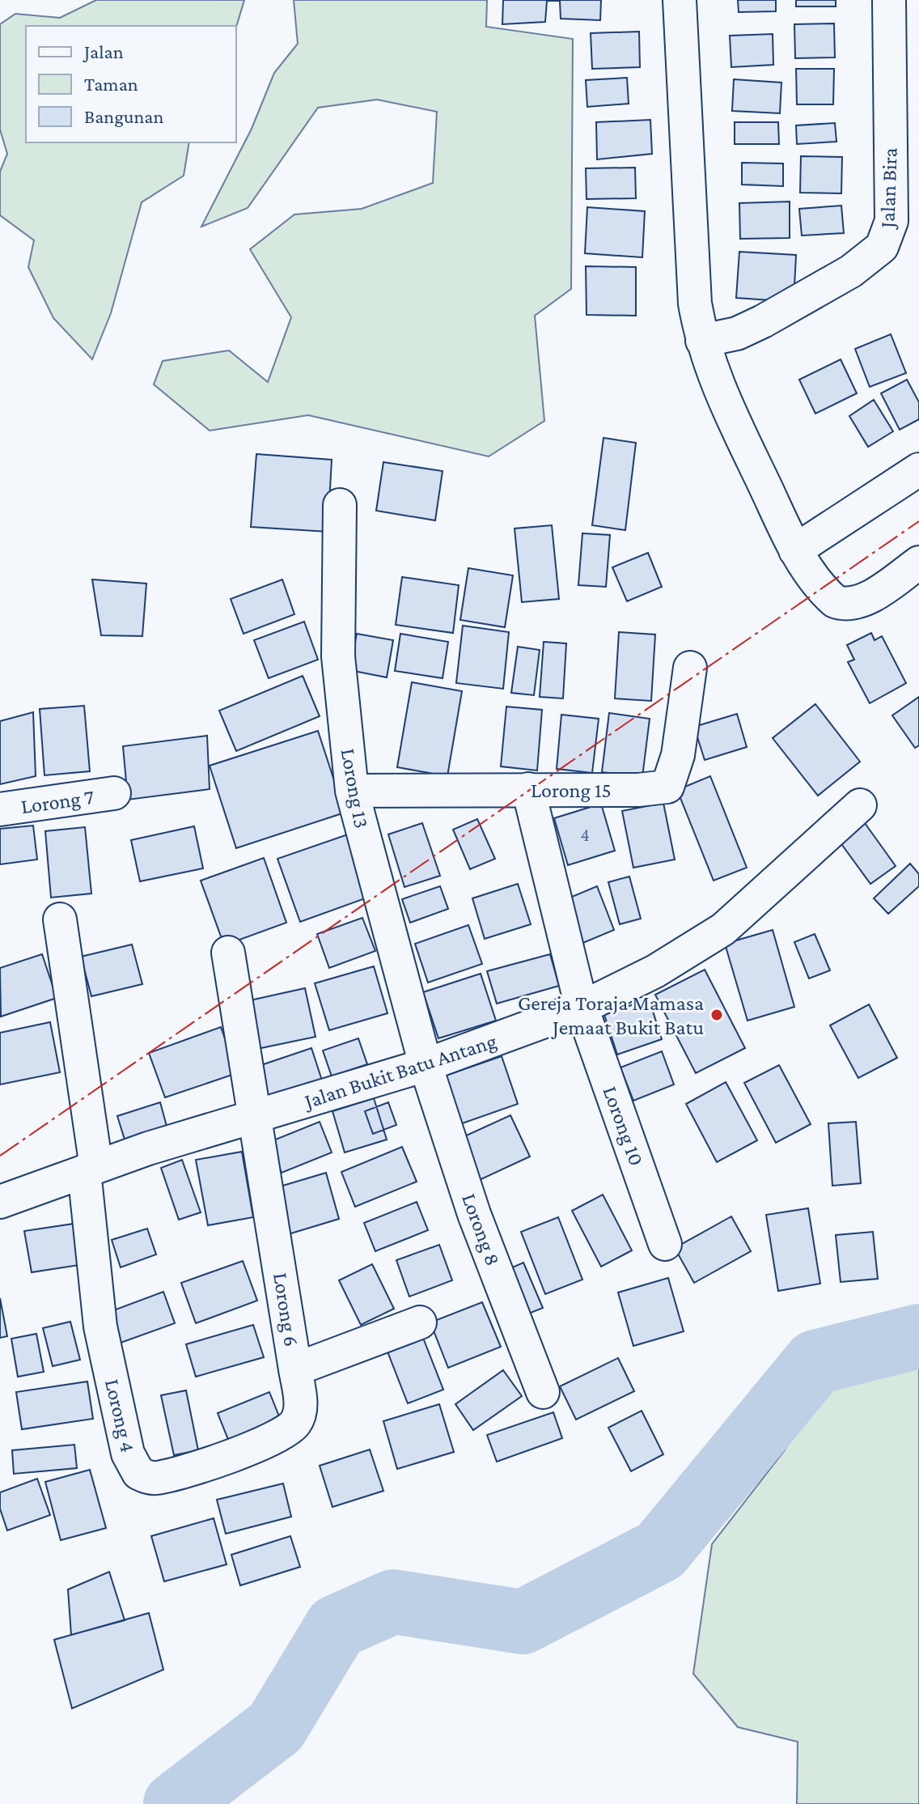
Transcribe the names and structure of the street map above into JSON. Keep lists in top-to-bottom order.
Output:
{
  "streets": {
    "street": [
      "Jalan Bira",
      "Lorong 13",
      "Lorong 15",
      "Lorong 7",
      "Jalan Bukit Batu Antang",
      "Lorong 10",
      "Lorong 8",
      "Lorong 6",
      "Lorong 4"
    ]
  },
  "crossings": [
    ["Lorong 13", "Lorong 15"],
    ["Lorong 13", "Jalan Bukit Batu Antang"],
    ["Lorong 13", "Lorong 8"],
    ["Lorong 15", "Lorong 10"],
    ["Jalan Bukit Batu Antang", "Lorong 10"],
    ["Jalan Bukit Batu Antang", "Lorong 8"],
    ["Jalan Bukit Batu Antang", "Lorong 6"],
    ["Jalan Bukit Batu Antang", "Lorong 4"],
    ["Lorong 6", "Lorong 4"]
  ],
  "places": ["Gereja Toraja Mamasa Jemaat Bukit Batu"],
  "house_numbers": ["4"],
  "legend": ["Jalan", "Taman", "Bangunan"]
}
